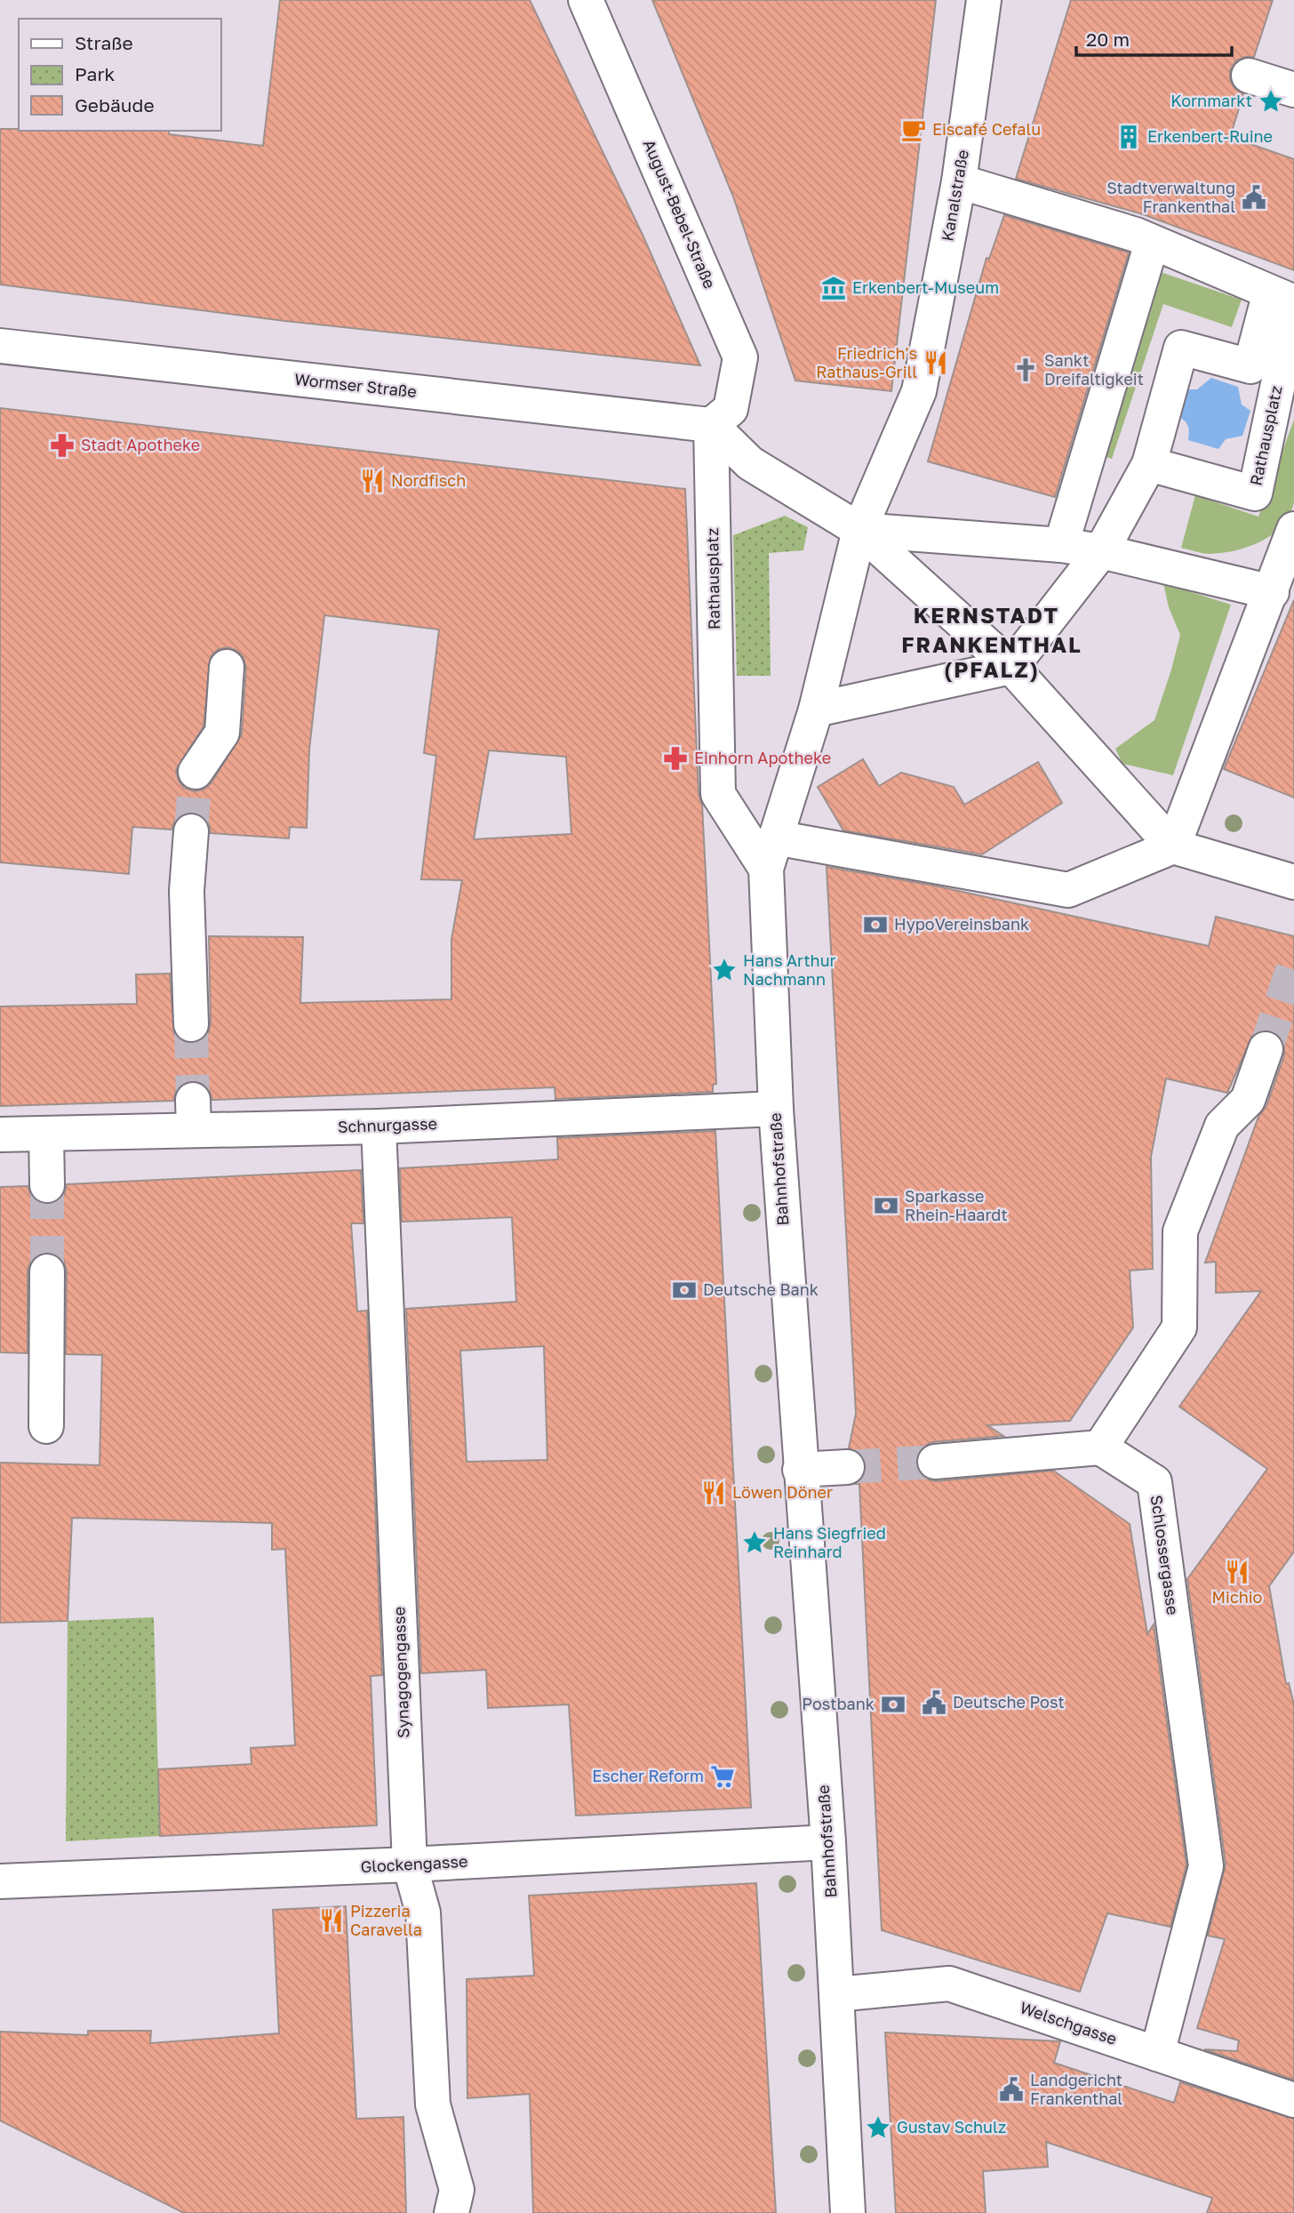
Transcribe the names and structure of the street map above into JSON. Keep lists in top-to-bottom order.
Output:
{
  "streets": {
    "street": [
      "Kanalstraße",
      "August-Bebel-Straße",
      "Wormser Straße",
      "Rathausplatz",
      "Schnurgasse",
      "Bahnhofstraße",
      "Schlossergasse",
      "Synagogengasse",
      "Glockengasse",
      "Welschgasse"
    ]
  },
  "crossings": [
    ["August-Bebel-Straße", "Wormser Straße"],
    ["August-Bebel-Straße", "Rathausplatz"],
    ["Wormser Straße", "Rathausplatz"],
    ["Rathausplatz", "Bahnhofstraße"],
    ["Schnurgasse", "Bahnhofstraße"],
    ["Schnurgasse", "Synagogengasse"],
    ["Bahnhofstraße", "Glockengasse"],
    ["Bahnhofstraße", "Welschgasse"],
    ["Schlossergasse", "Welschgasse"],
    ["Synagogengasse", "Glockengasse"]
  ],
  "districts": ["KERNSTADT", "FRANKENTHAL (PFALZ)"],
  "places": {
    "place": [
      "Kornmarkt",
      "Hans Arthur Nachmann",
      "Hans Siegfried Reinhard",
      "Gustav Schulz"
    ],
    "cafe": ["Eiscafé Cefalu"],
    "building": ["Erkenbert-Ruine"],
    "public building": ["Stadtverwaltung Frankenthal", "Deutsche Post", "Landgericht Frankenthal"],
    "museum": ["Erkenbert-Museum"],
    "restaurant": [
      "Friedrich's Rathaus-Grill",
      "Nordfisch",
      "Löwen Döner",
      "Michio",
      "Pizzeria Caravella"
    ],
    "church": ["Sankt Dreifaltigkeit"],
    "pharmacy": ["Stadt Apotheke", "Einhorn Apotheke"],
    "bank": [
      "HypoVereinsbank",
      "Sparkasse Rhein-Haardt",
      "Deutsche Bank",
      "Postbank"
    ],
    "supermarket": ["Escher Reform"]
  },
  "legend": ["Straße", "Park", "Gebäude"],
  "scale_bar": "20 m"
}
